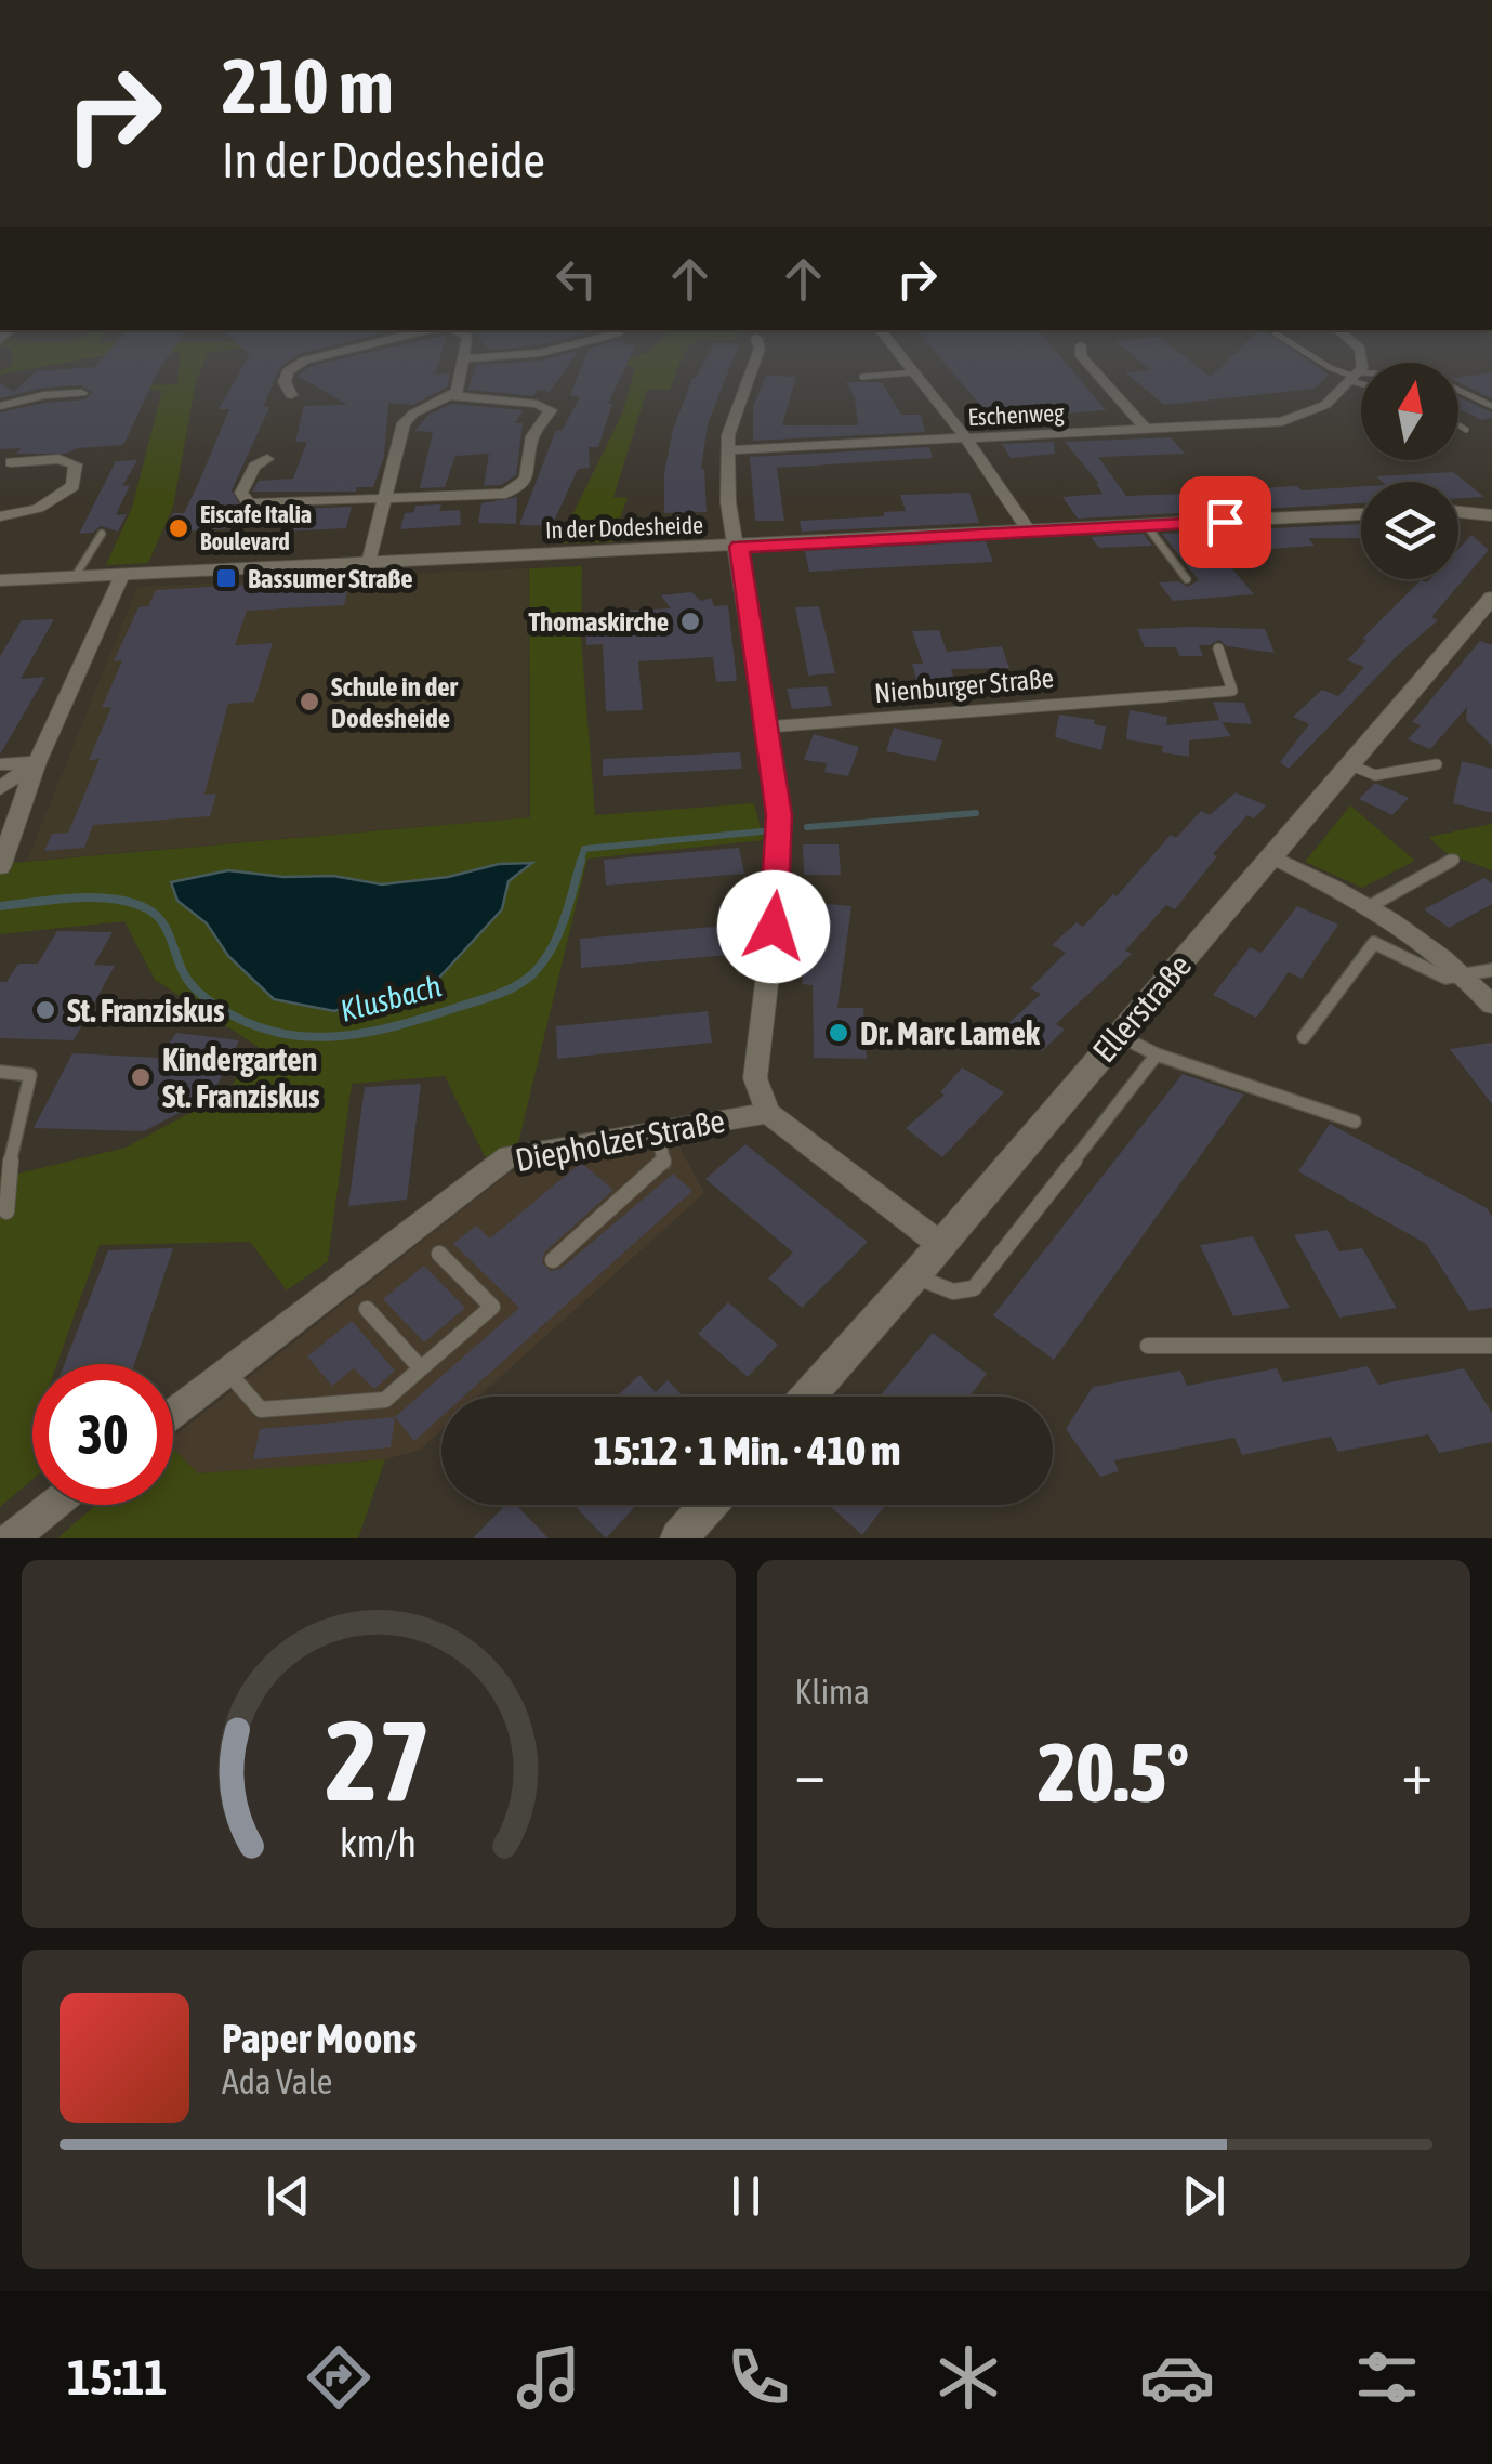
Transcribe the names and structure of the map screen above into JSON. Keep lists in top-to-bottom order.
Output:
{
  "streets": {
    "street": [
      "Eschenweg",
      "In der Dodesheide",
      "Nienburger Straße",
      "Ellerstraße",
      "Diepholzer Straße"
    ]
  },
  "water": ["Klusbach"],
  "places": {
    "other": [
      "Eiscafe Italia Boulevard",
      "Thomaskirche",
      "Schule in der Dodesheide",
      "St. Franziskus",
      "Dr. Marc Lamek",
      "Kindergarten St. Franziskus"
    ],
    "transit": ["Bassumer Straße"]
  },
  "north": "top",
  "page": {
    "turn": ["210 m", "In der Dodesheide"],
    "limit": "30",
    "trip": "15:12 · 1 Min. · 410 m",
    "tile": "Klima",
    "heat": ["−", "20.5°", "+"],
    "song": ["Paper Moons", "Ada Vale"],
    "tabs": "15:11",
    "gauge": ["27", "km/h"]
  }
}
